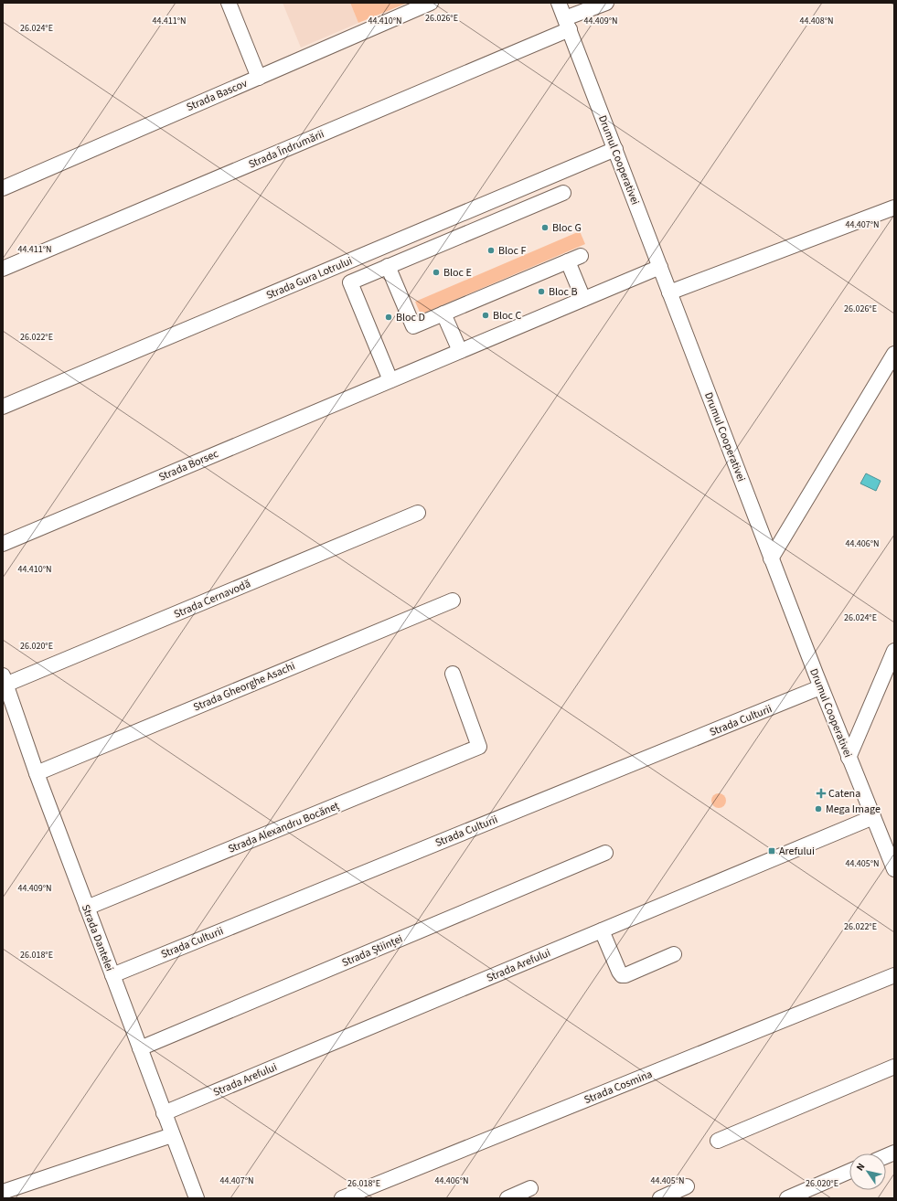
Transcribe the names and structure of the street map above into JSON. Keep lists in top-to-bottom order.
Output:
{
  "streets": {
    "street": [
      "Strada Bascov",
      "Strada Îndrumării",
      "Drumul Cooperativei",
      "Strada Gura Lotrului",
      "Strada Borsec",
      "Strada Cernavodă",
      "Strada Gheorghe Asachi",
      "Strada Culturii",
      "Strada Alexandru Bocăneț",
      "Strada Dantelei",
      "Strada Științei",
      "Strada Arefului",
      "Strada Cosmina"
    ]
  },
  "crossings": [
    ["Strada Îndrumării", "Drumul Cooperativei"],
    ["Drumul Cooperativei", "Strada Gura Lotrului"],
    ["Drumul Cooperativei", "Strada Borsec"],
    ["Drumul Cooperativei", "Strada Culturii"],
    ["Drumul Cooperativei", "Strada Arefului"],
    ["Strada Cernavodă", "Strada Dantelei"],
    ["Strada Gheorghe Asachi", "Strada Dantelei"],
    ["Strada Culturii", "Strada Dantelei"],
    ["Strada Alexandru Bocăneț", "Strada Dantelei"],
    ["Strada Dantelei", "Strada Științei"],
    ["Strada Dantelei", "Strada Arefului"]
  ],
  "places": {
    "other": [
      "Bloc G",
      "Bloc F",
      "Bloc E",
      "Bloc B",
      "Bloc C",
      "Bloc D",
      "Mega Image"
    ],
    "health": ["Catena"],
    "transit": ["Arefului"]
  },
  "north": "top left",
  "coordinates": [
    "26.026°E",
    "44.411°N",
    "44.410°N",
    "44.409°N",
    "44.408°N",
    "26.024°E",
    "44.407°N",
    "26.022°E",
    "44.406°N",
    "26.020°E",
    "44.405°N",
    "26.018°E"
  ]
}
